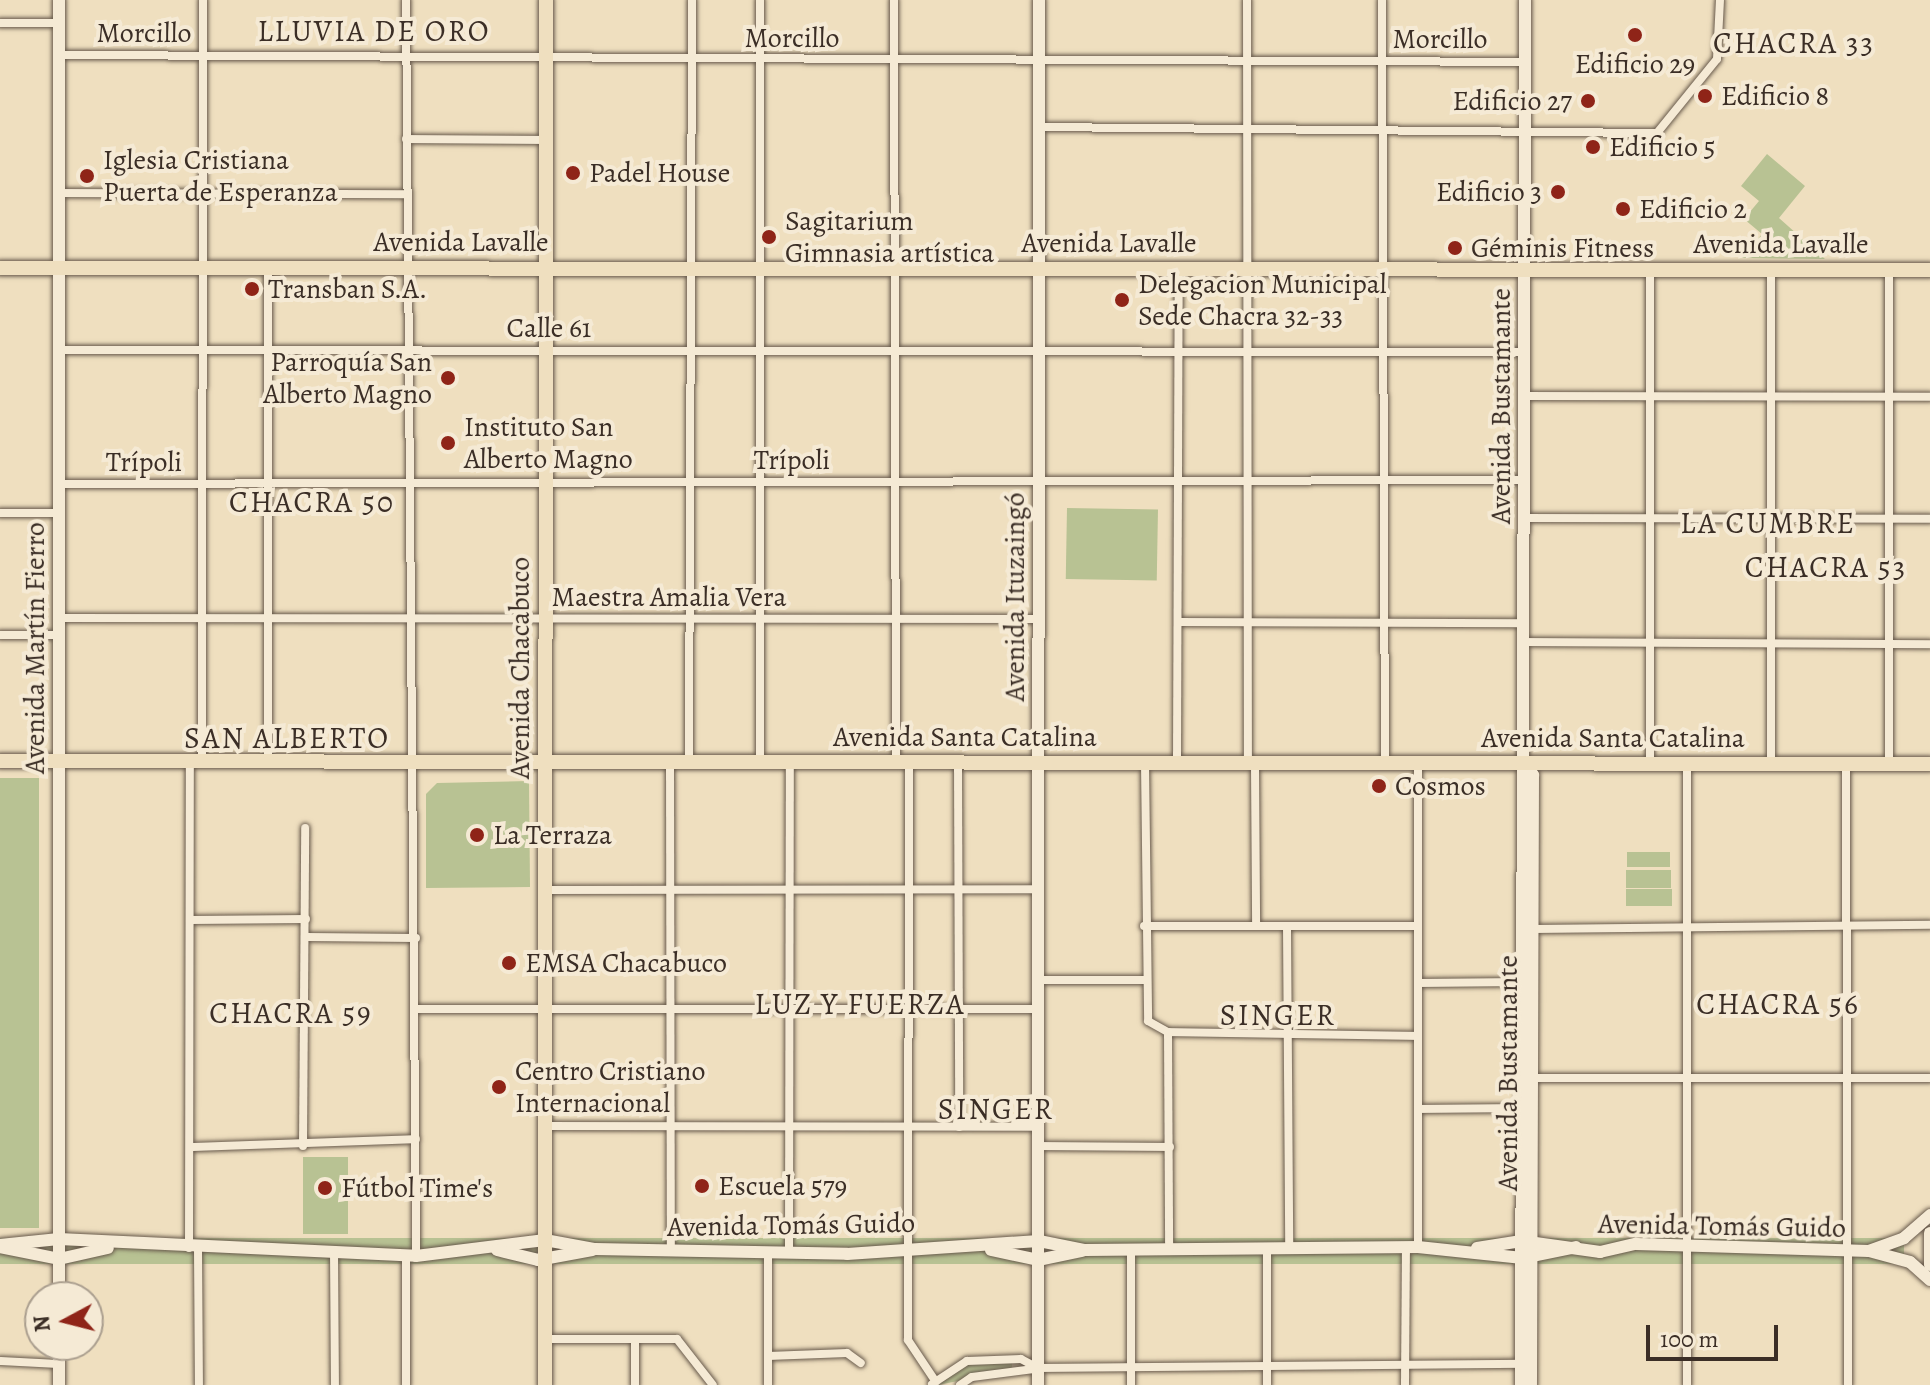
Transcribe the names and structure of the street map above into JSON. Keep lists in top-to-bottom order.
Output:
{
  "streets": {
    "main road": [
      "Avenida Lavalle",
      "Avenida Bustamante",
      "Avenida Ituzaingó",
      "Avenida Martín Fierro",
      "Avenida Chacabuco",
      "Avenida Santa Catalina",
      "Avenida Tomás Guido"
    ],
    "street": [
      "Morcillo",
      "Calle 61",
      "Trípoli",
      "Maestra Amalia Vera"
    ]
  },
  "crossings": [
    ["Morcillo", "Avenida Bustamante"],
    ["Morcillo", "Avenida Ituzaingó"],
    ["Morcillo", "Avenida Martín Fierro"],
    ["Morcillo", "Avenida Chacabuco"],
    ["Avenida Lavalle", "Avenida Bustamante"],
    ["Avenida Lavalle", "Avenida Ituzaingó"],
    ["Avenida Lavalle", "Avenida Martín Fierro"],
    ["Avenida Lavalle", "Avenida Chacabuco"],
    ["Calle 61", "Avenida Bustamante"],
    ["Calle 61", "Avenida Ituzaingó"],
    ["Calle 61", "Avenida Martín Fierro"],
    ["Calle 61", "Avenida Chacabuco"],
    ["Avenida Bustamante", "Trípoli"],
    ["Avenida Bustamante", "Avenida Santa Catalina"],
    ["Avenida Bustamante", "Avenida Tomás Guido"],
    ["Trípoli", "Avenida Ituzaingó"],
    ["Trípoli", "Avenida Martín Fierro"],
    ["Trípoli", "Avenida Chacabuco"],
    ["Maestra Amalia Vera", "Avenida Ituzaingó"],
    ["Maestra Amalia Vera", "Avenida Martín Fierro"],
    ["Maestra Amalia Vera", "Avenida Chacabuco"],
    ["Avenida Ituzaingó", "Avenida Santa Catalina"],
    ["Avenida Ituzaingó", "Avenida Tomás Guido"],
    ["Avenida Martín Fierro", "Avenida Santa Catalina"],
    ["Avenida Martín Fierro", "Avenida Tomás Guido"],
    ["Avenida Chacabuco", "Avenida Santa Catalina"],
    ["Avenida Chacabuco", "Avenida Tomás Guido"]
  ],
  "districts": [
    "LLUVIA DE ORO",
    "CHACRA 33",
    "CHACRA 50",
    "LA CUMBRE",
    "CHACRA 53",
    "SAN ALBERTO",
    "LUZ Y FUERZA",
    "CHACRA 56",
    "CHACRA 59",
    "SINGER",
    "SINGER"
  ],
  "places": [
    "Edificio 29",
    "Edificio 8",
    "Edificio 27",
    "Edificio 5",
    "Padel House",
    "Iglesia Cristiana Puerta de Esperanza",
    "Edificio 3",
    "Edificio 2",
    "Sagitarium Gimnasia artística",
    "Géminis Fitness",
    "Transban S.A.",
    "Delegacion Municipal Sede Chacra 32-33",
    "Parroquía San Alberto Magno",
    "Instituto San Alberto Magno",
    "Cosmos",
    "La Terraza",
    "EMSA Chacabuco",
    "Centro Cristiano Internacional",
    "Escuela 579",
    "Fútbol Time's"
  ],
  "scale_bar": "100 m",
  "north": "left"
}
